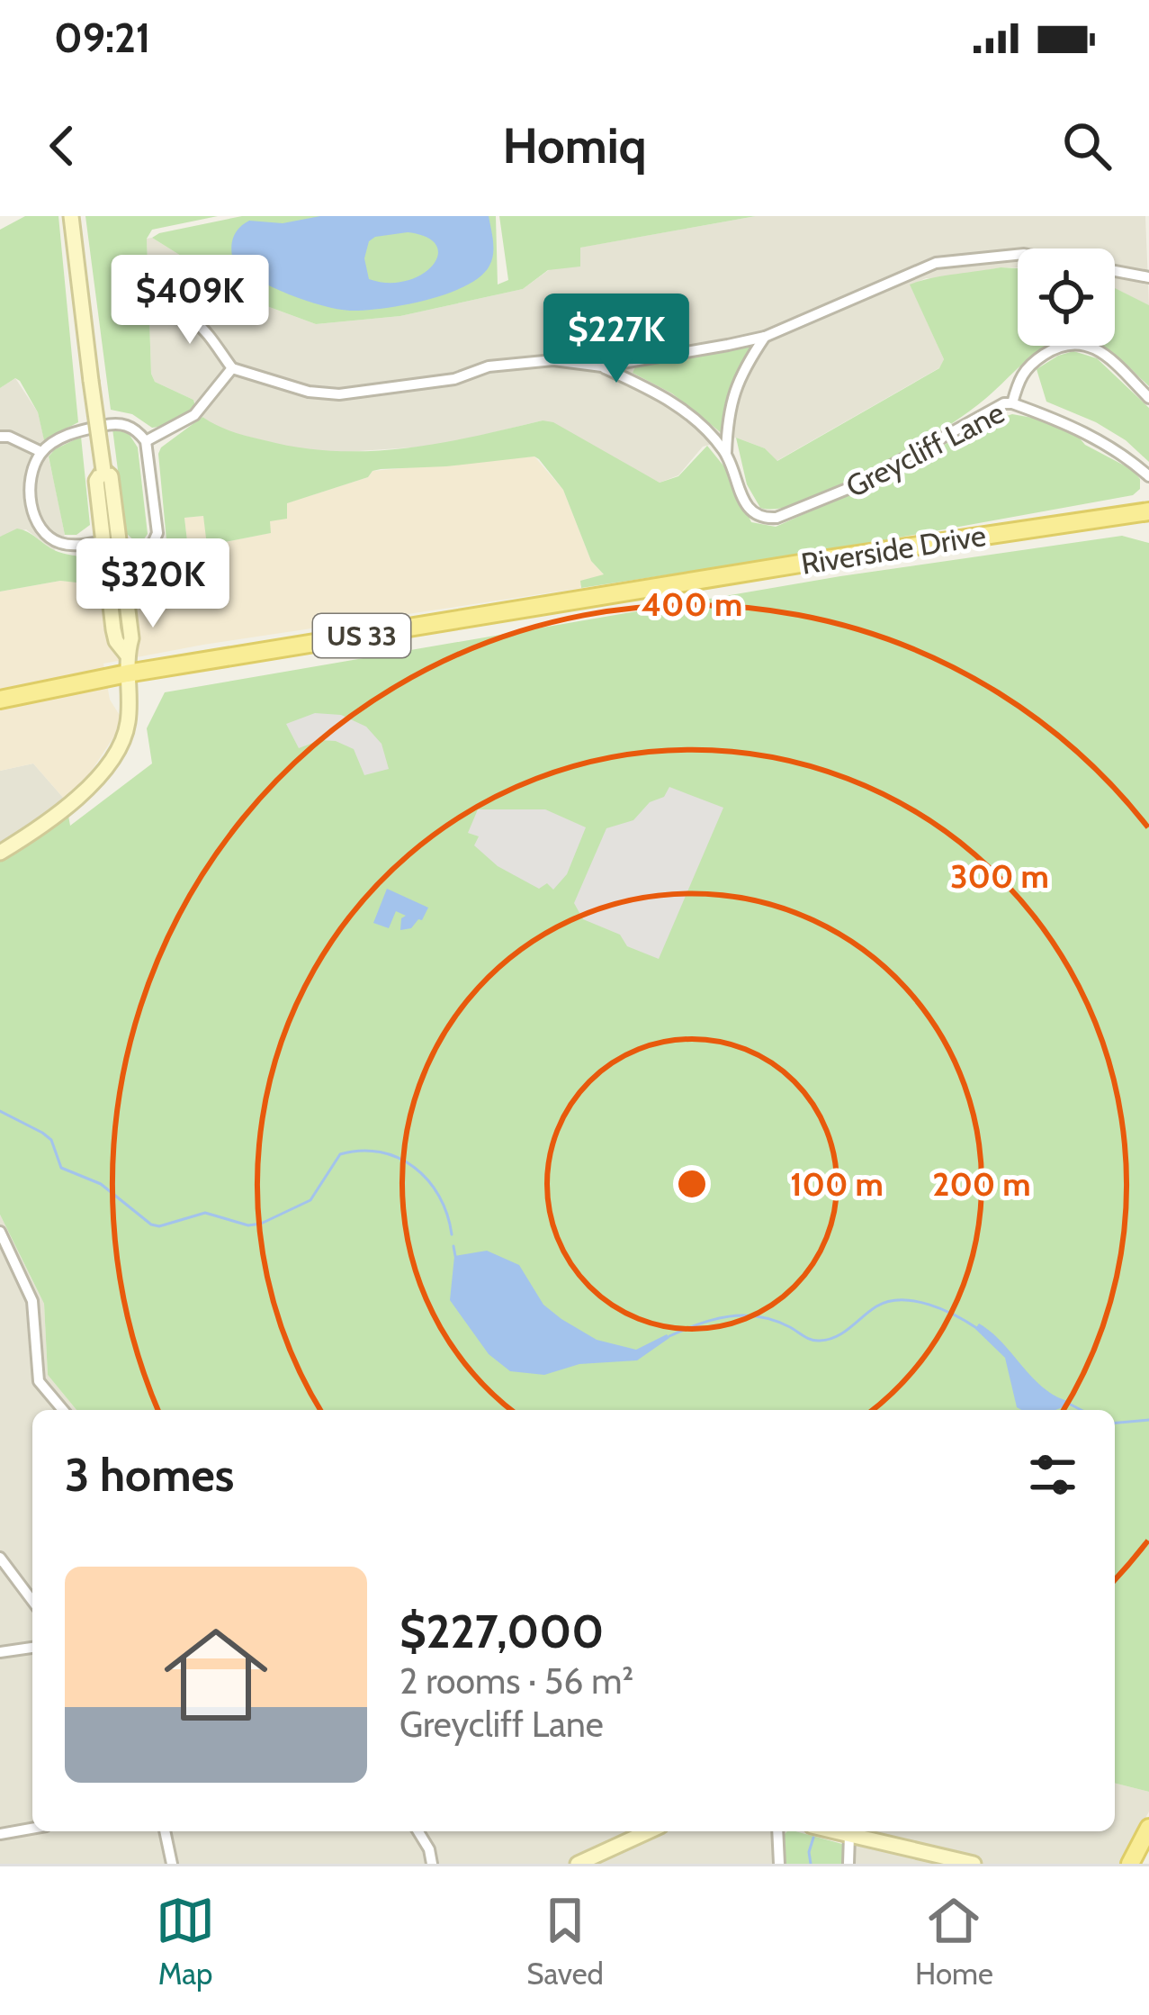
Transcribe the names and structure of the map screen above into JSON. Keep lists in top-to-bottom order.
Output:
{
  "streets": {
    "main road": ["Riverside Drive", "US 33"],
    "street": ["Greycliff Lane"]
  },
  "page": {
    "status": "09:21",
    "header": "Homiq",
    "price": ["$409K", "$227K", "$320K"],
    "heading": "3 homes",
    "list": [
      {
        "name": "$227,000",
        "note": "2 rooms · 56 m² · Greycliff Lane"
      }
    ],
    "tabs": ["Map", "Saved", "Home"]
  },
  "rings": [
    "400 m",
    "300 m",
    "100 m",
    "200 m"
  ]
}
